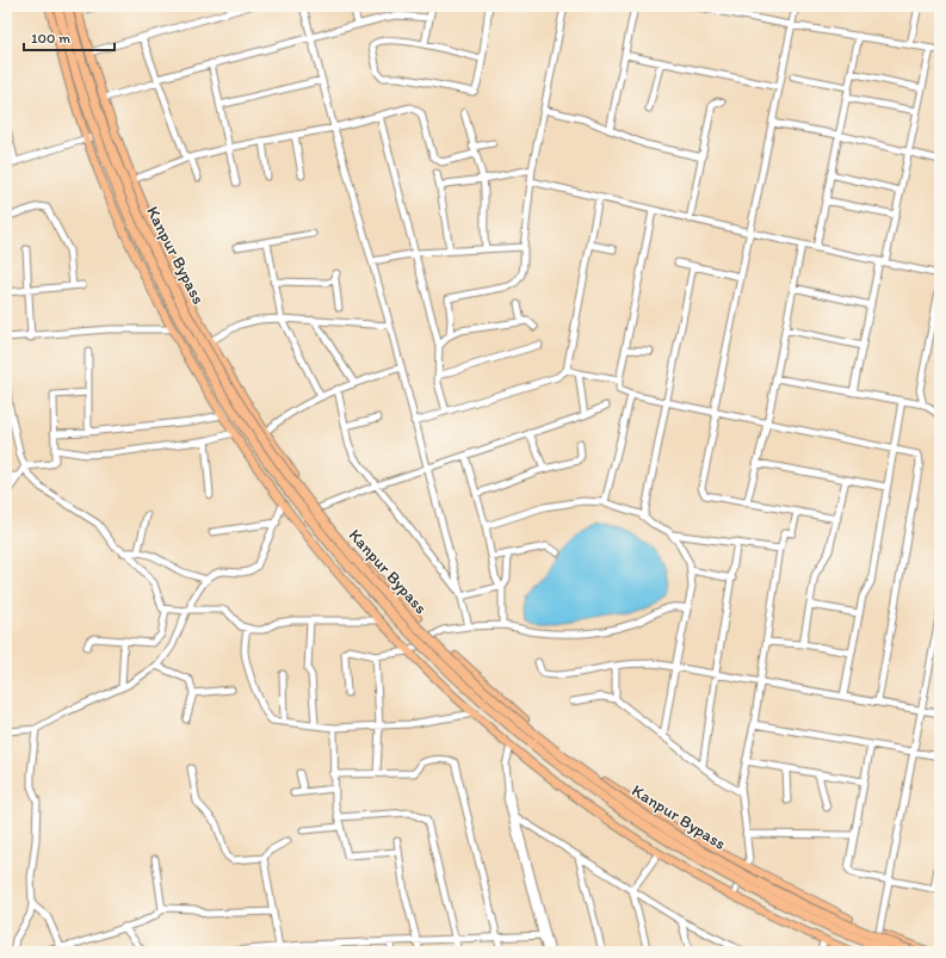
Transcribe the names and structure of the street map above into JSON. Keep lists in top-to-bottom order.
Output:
{
  "streets": {
    "highway": ["Kanpur Bypass"]
  },
  "scale_bar": "100 m"
}
